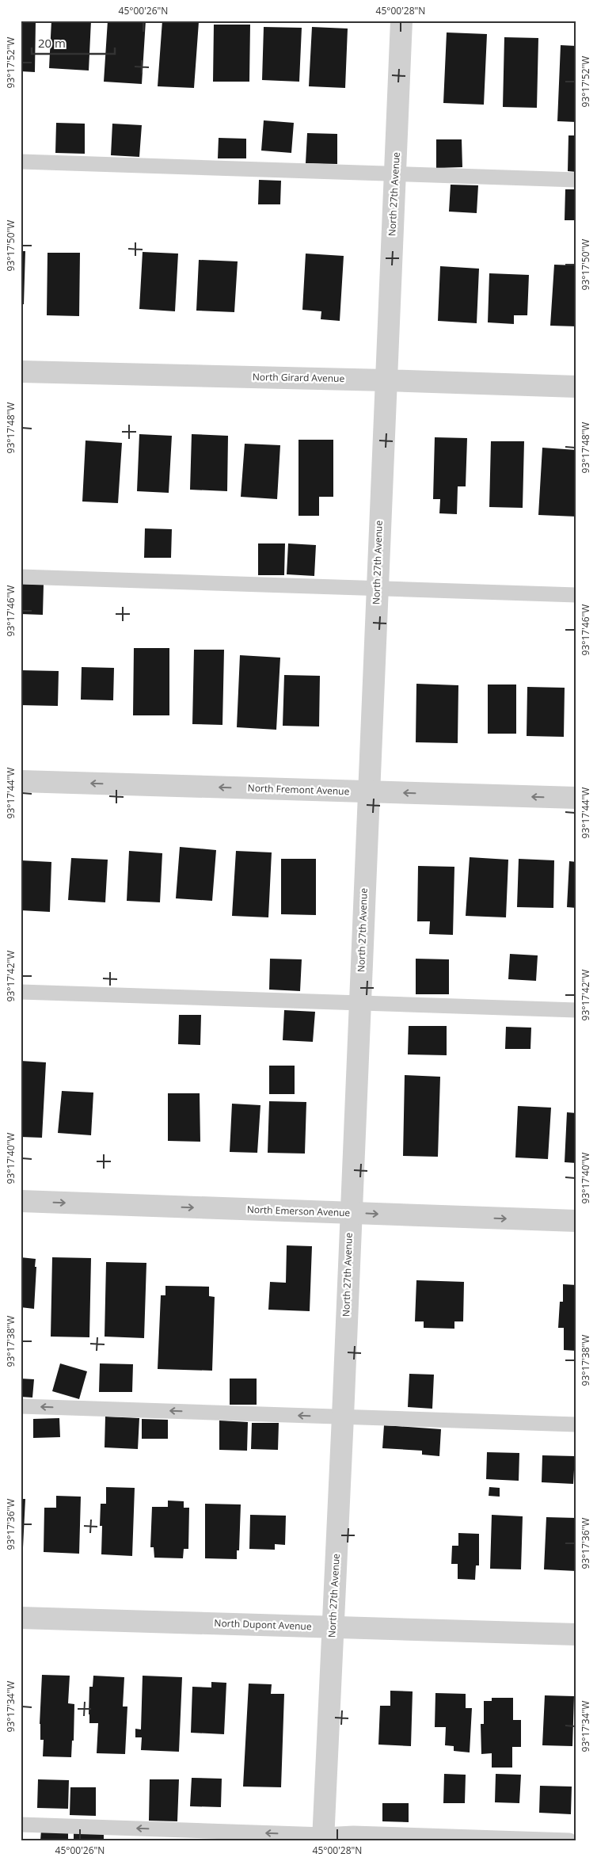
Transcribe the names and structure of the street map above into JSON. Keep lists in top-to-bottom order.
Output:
{
  "streets": {
    "street": [
      "North 27th Avenue",
      "North Girard Avenue",
      "North Fremont Avenue",
      "North Emerson Avenue",
      "North Dupont Avenue"
    ]
  },
  "crossings": [
    ["North 27th Avenue", "North Girard Avenue"],
    ["North 27th Avenue", "North Fremont Avenue"],
    ["North 27th Avenue", "North Emerson Avenue"],
    ["North 27th Avenue", "North Dupont Avenue"]
  ],
  "one_way": ["North Fremont Avenue", "North Emerson Avenue"],
  "scale_bar": "20 m",
  "coordinates": [
    "45°00'26\"N",
    "45°00'28\"N",
    "93°17'52\"W",
    "93°17'50\"W",
    "93°17'48\"W",
    "93°17'46\"W",
    "93°17'44\"W",
    "93°17'42\"W",
    "93°17'40\"W",
    "93°17'38\"W",
    "93°17'36\"W",
    "93°17'34\"W"
  ]
}
